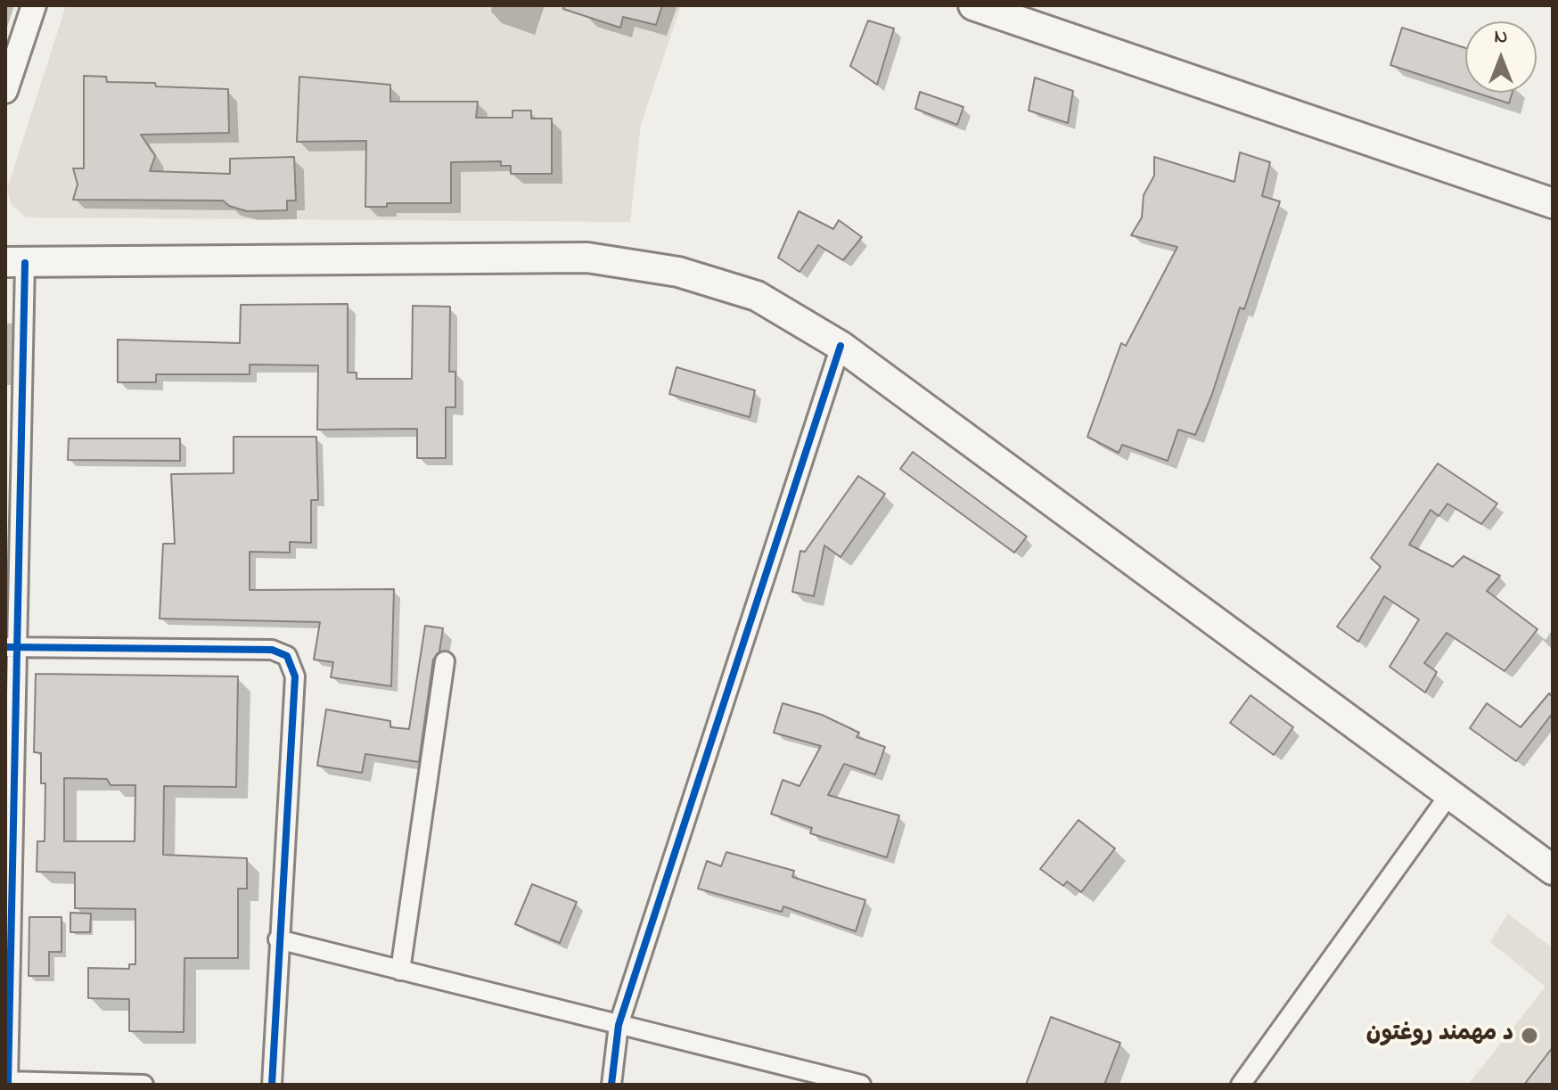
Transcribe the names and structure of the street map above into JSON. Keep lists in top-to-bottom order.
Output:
{
  "places": ["د مهمند روغتون"],
  "north": "top"
}
